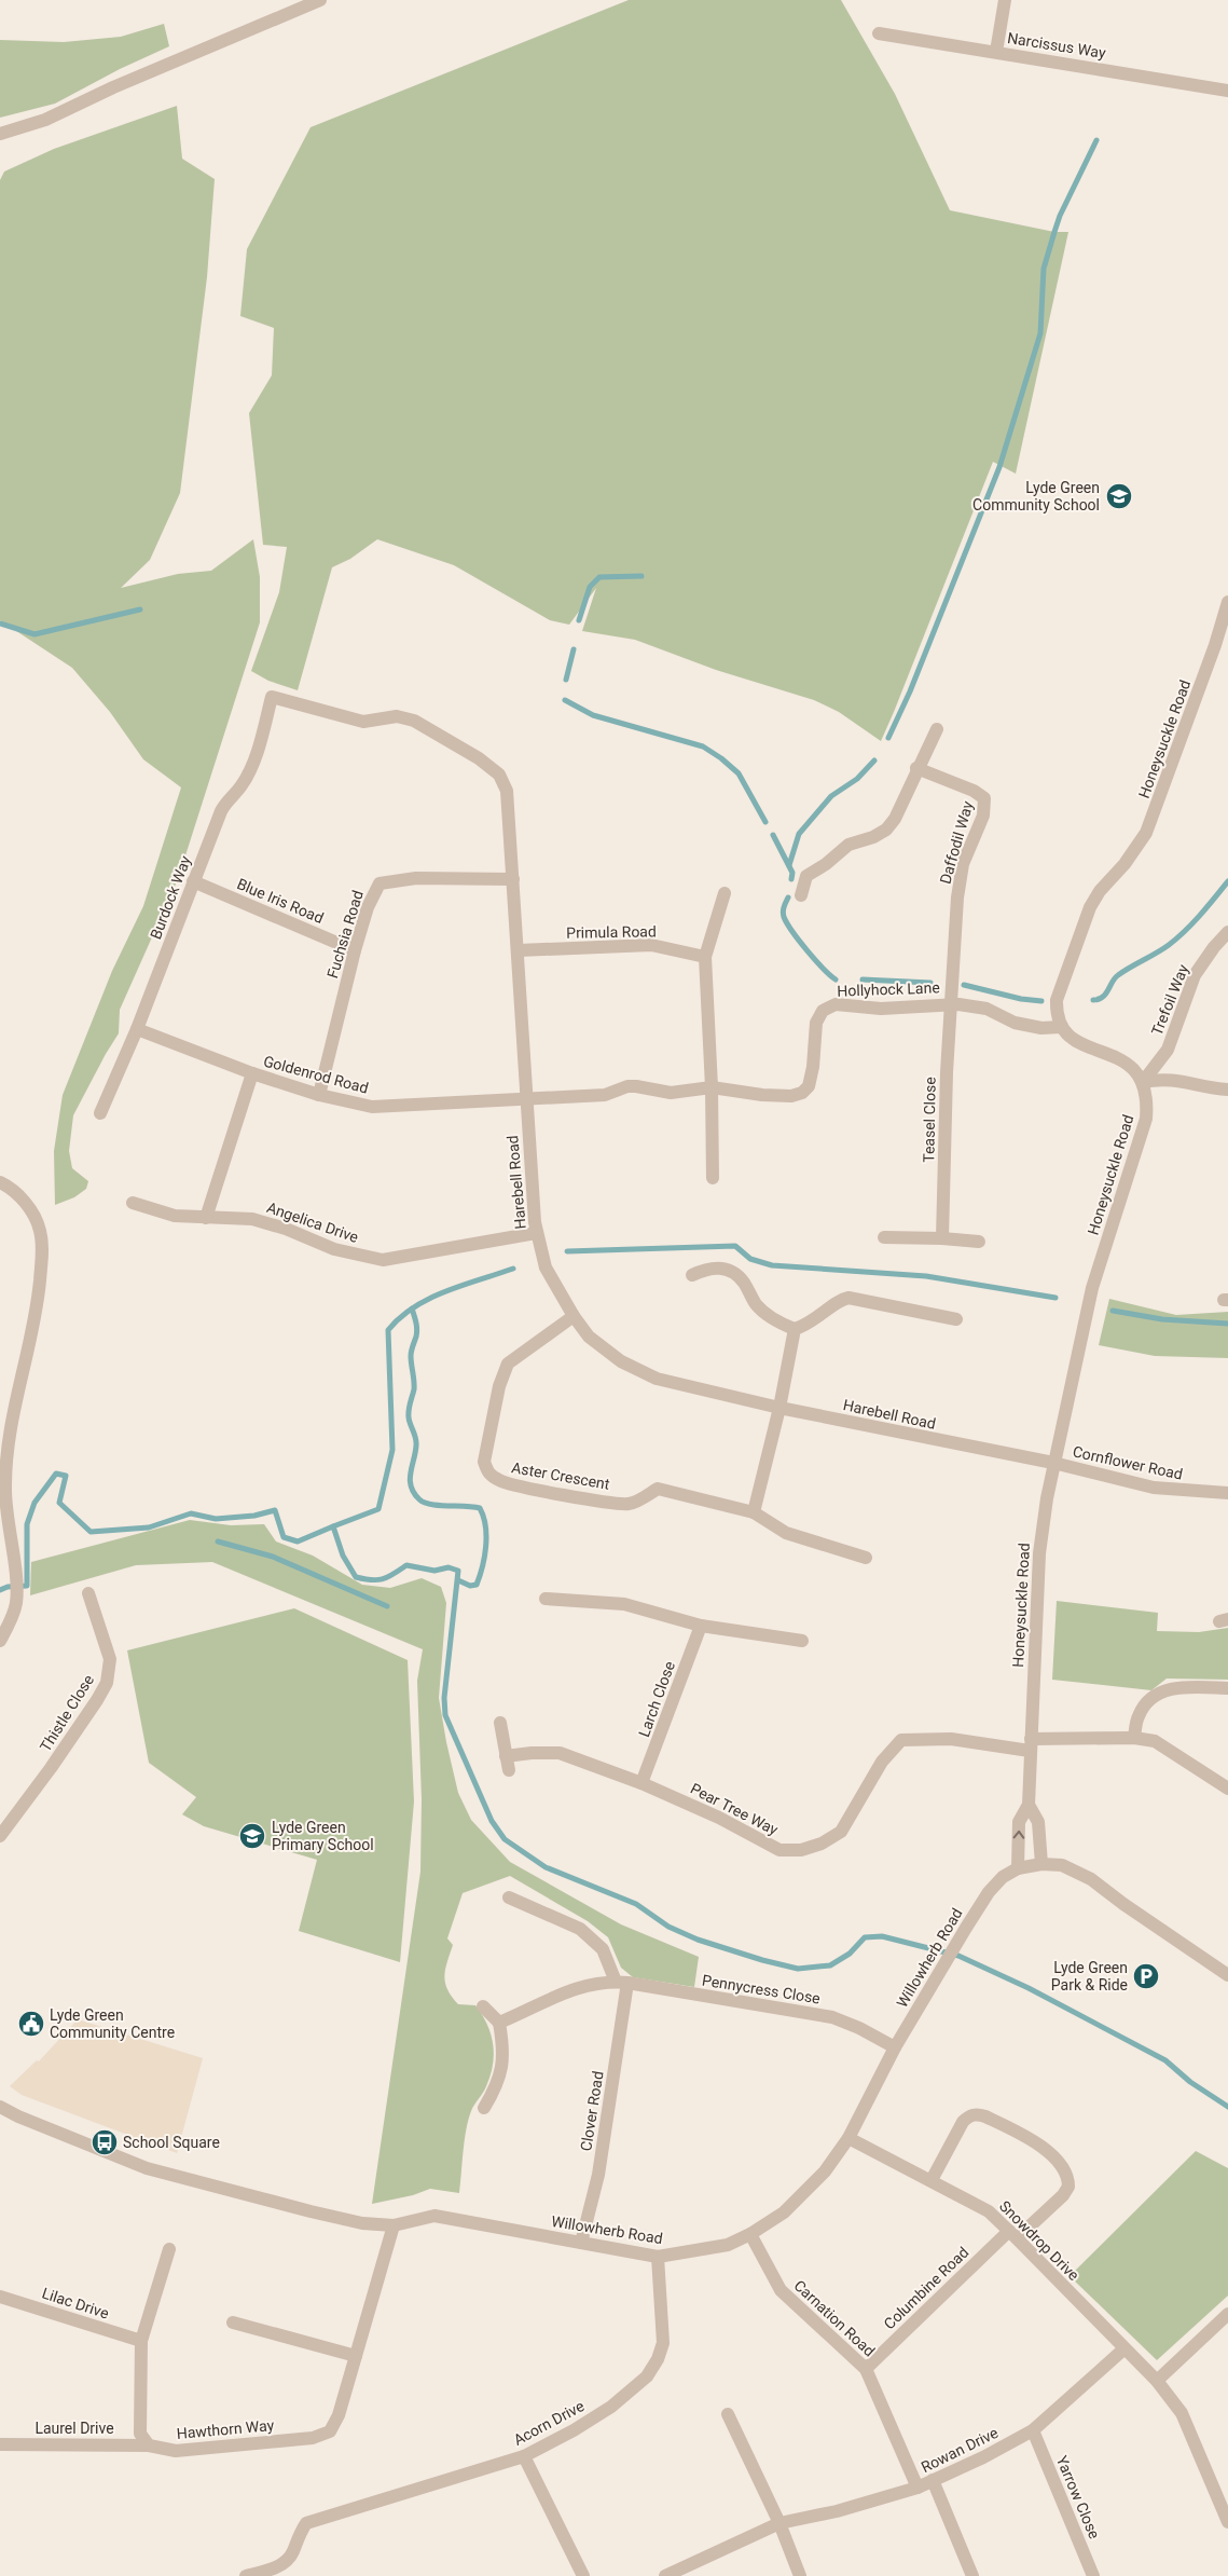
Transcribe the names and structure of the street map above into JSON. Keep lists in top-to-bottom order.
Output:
{
  "streets": {
    "street": [
      "Narcissus Way",
      "Honeysuckle Road",
      "Daffodil Way",
      "Burdock Way",
      "Blue Iris Road",
      "Primula Road",
      "Fuchsia Road",
      "Hollyhock Lane",
      "Trefoil Way",
      "Goldenrod Road",
      "Teasel Close",
      "Harebell Road",
      "Angelica Drive",
      "Cornflower Road",
      "Aster Crescent",
      "Larch Close",
      "Thistle Close",
      "Pear Tree Way",
      "Willowherb Road",
      "Pennycress Close",
      "Clover Road",
      "Snowdrop Drive",
      "Columbine Road",
      "Lilac Drive",
      "Carnation Road",
      "Acorn Drive",
      "Laurel Drive",
      "Hawthorn Way",
      "Rowan Drive",
      "Yarrow Close"
    ]
  },
  "crossings": [
    ["Honeysuckle Road", "Hollyhock Lane"],
    ["Honeysuckle Road", "Trefoil Way"],
    ["Honeysuckle Road", "Harebell Road"],
    ["Honeysuckle Road", "Cornflower Road"],
    ["Honeysuckle Road", "Pear Tree Way"],
    ["Honeysuckle Road", "Willowherb Road"],
    ["Daffodil Way", "Hollyhock Lane"],
    ["Daffodil Way", "Teasel Close"],
    ["Burdock Way", "Blue Iris Road"],
    ["Burdock Way", "Goldenrod Road"],
    ["Burdock Way", "Harebell Road"],
    ["Blue Iris Road", "Fuchsia Road"],
    ["Primula Road", "Harebell Road"],
    ["Fuchsia Road", "Goldenrod Road"],
    ["Fuchsia Road", "Harebell Road"],
    ["Hollyhock Lane", "Goldenrod Road"],
    ["Hollyhock Lane", "Teasel Close"],
    ["Hollyhock Lane", "Harebell Road"],
    ["Goldenrod Road", "Harebell Road"],
    ["Harebell Road", "Angelica Drive"],
    ["Harebell Road", "Cornflower Road"],
    ["Harebell Road", "Aster Crescent"],
    ["Larch Close", "Pear Tree Way"],
    ["Willowherb Road", "Pennycress Close"],
    ["Willowherb Road", "Clover Road"],
    ["Willowherb Road", "Snowdrop Drive"],
    ["Willowherb Road", "Carnation Road"],
    ["Willowherb Road", "Acorn Drive"],
    ["Willowherb Road", "Hawthorn Way"],
    ["Pennycress Close", "Clover Road"],
    ["Snowdrop Drive", "Columbine Road"],
    ["Snowdrop Drive", "Rowan Drive"],
    ["Columbine Road", "Carnation Road"],
    ["Carnation Road", "Rowan Drive"],
    ["Laurel Drive", "Hawthorn Way"],
    ["Rowan Drive", "Yarrow Close"]
  ],
  "places": {
    "school or university": ["Lyde Green Community School", "Lyde Green Primary School"],
    "parking": ["Lyde Green Park & Ride"],
    "public building": ["Lyde Green Community Centre"],
    "bus stop": ["School Square"]
  }
}
